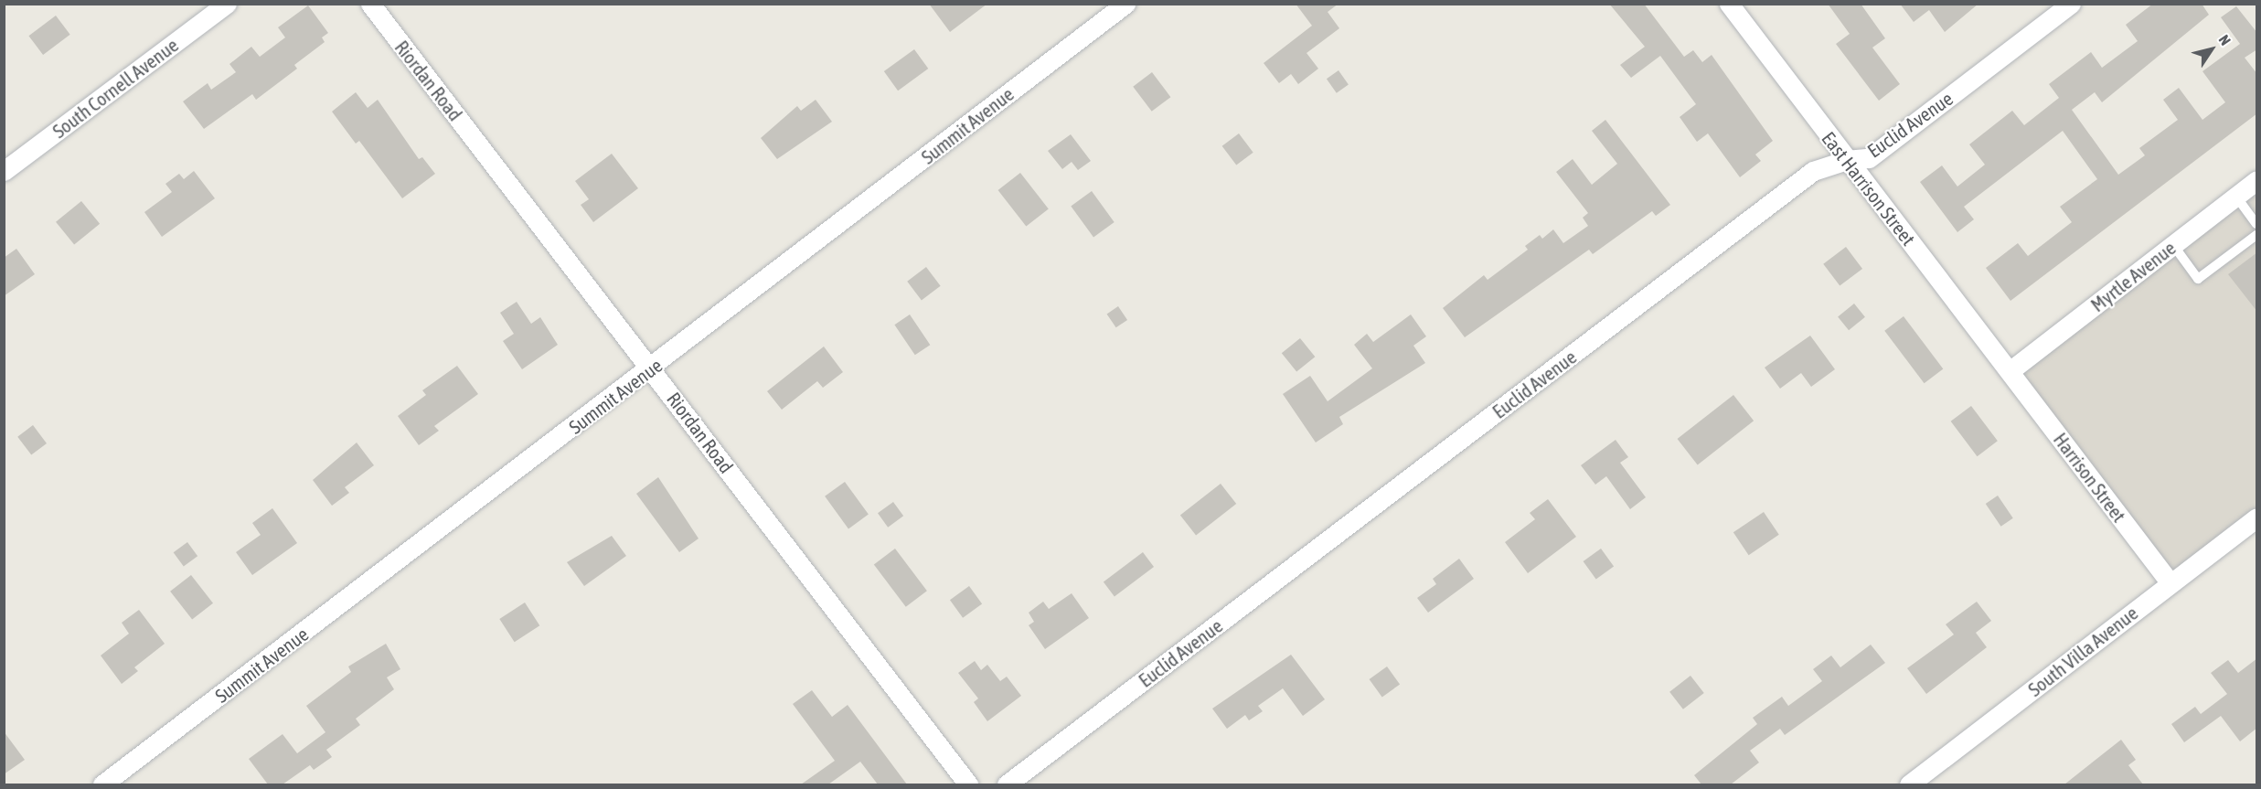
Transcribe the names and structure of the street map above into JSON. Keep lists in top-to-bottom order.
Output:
{
  "streets": {
    "street": [
      "Riordan Road",
      "South Cornell Avenue",
      "Euclid Avenue",
      "Summit Avenue",
      "East Harrison Street",
      "Myrtle Avenue",
      "Harrison Street",
      "South Villa Avenue"
    ]
  },
  "crossings": [
    ["Riordan Road", "Summit Avenue"],
    ["Euclid Avenue", "East Harrison Street"],
    ["East Harrison Street", "Myrtle Avenue"],
    ["East Harrison Street", "Harrison Street"],
    ["Myrtle Avenue", "Harrison Street"],
    ["Harrison Street", "South Villa Avenue"]
  ],
  "north": "top right"
}
